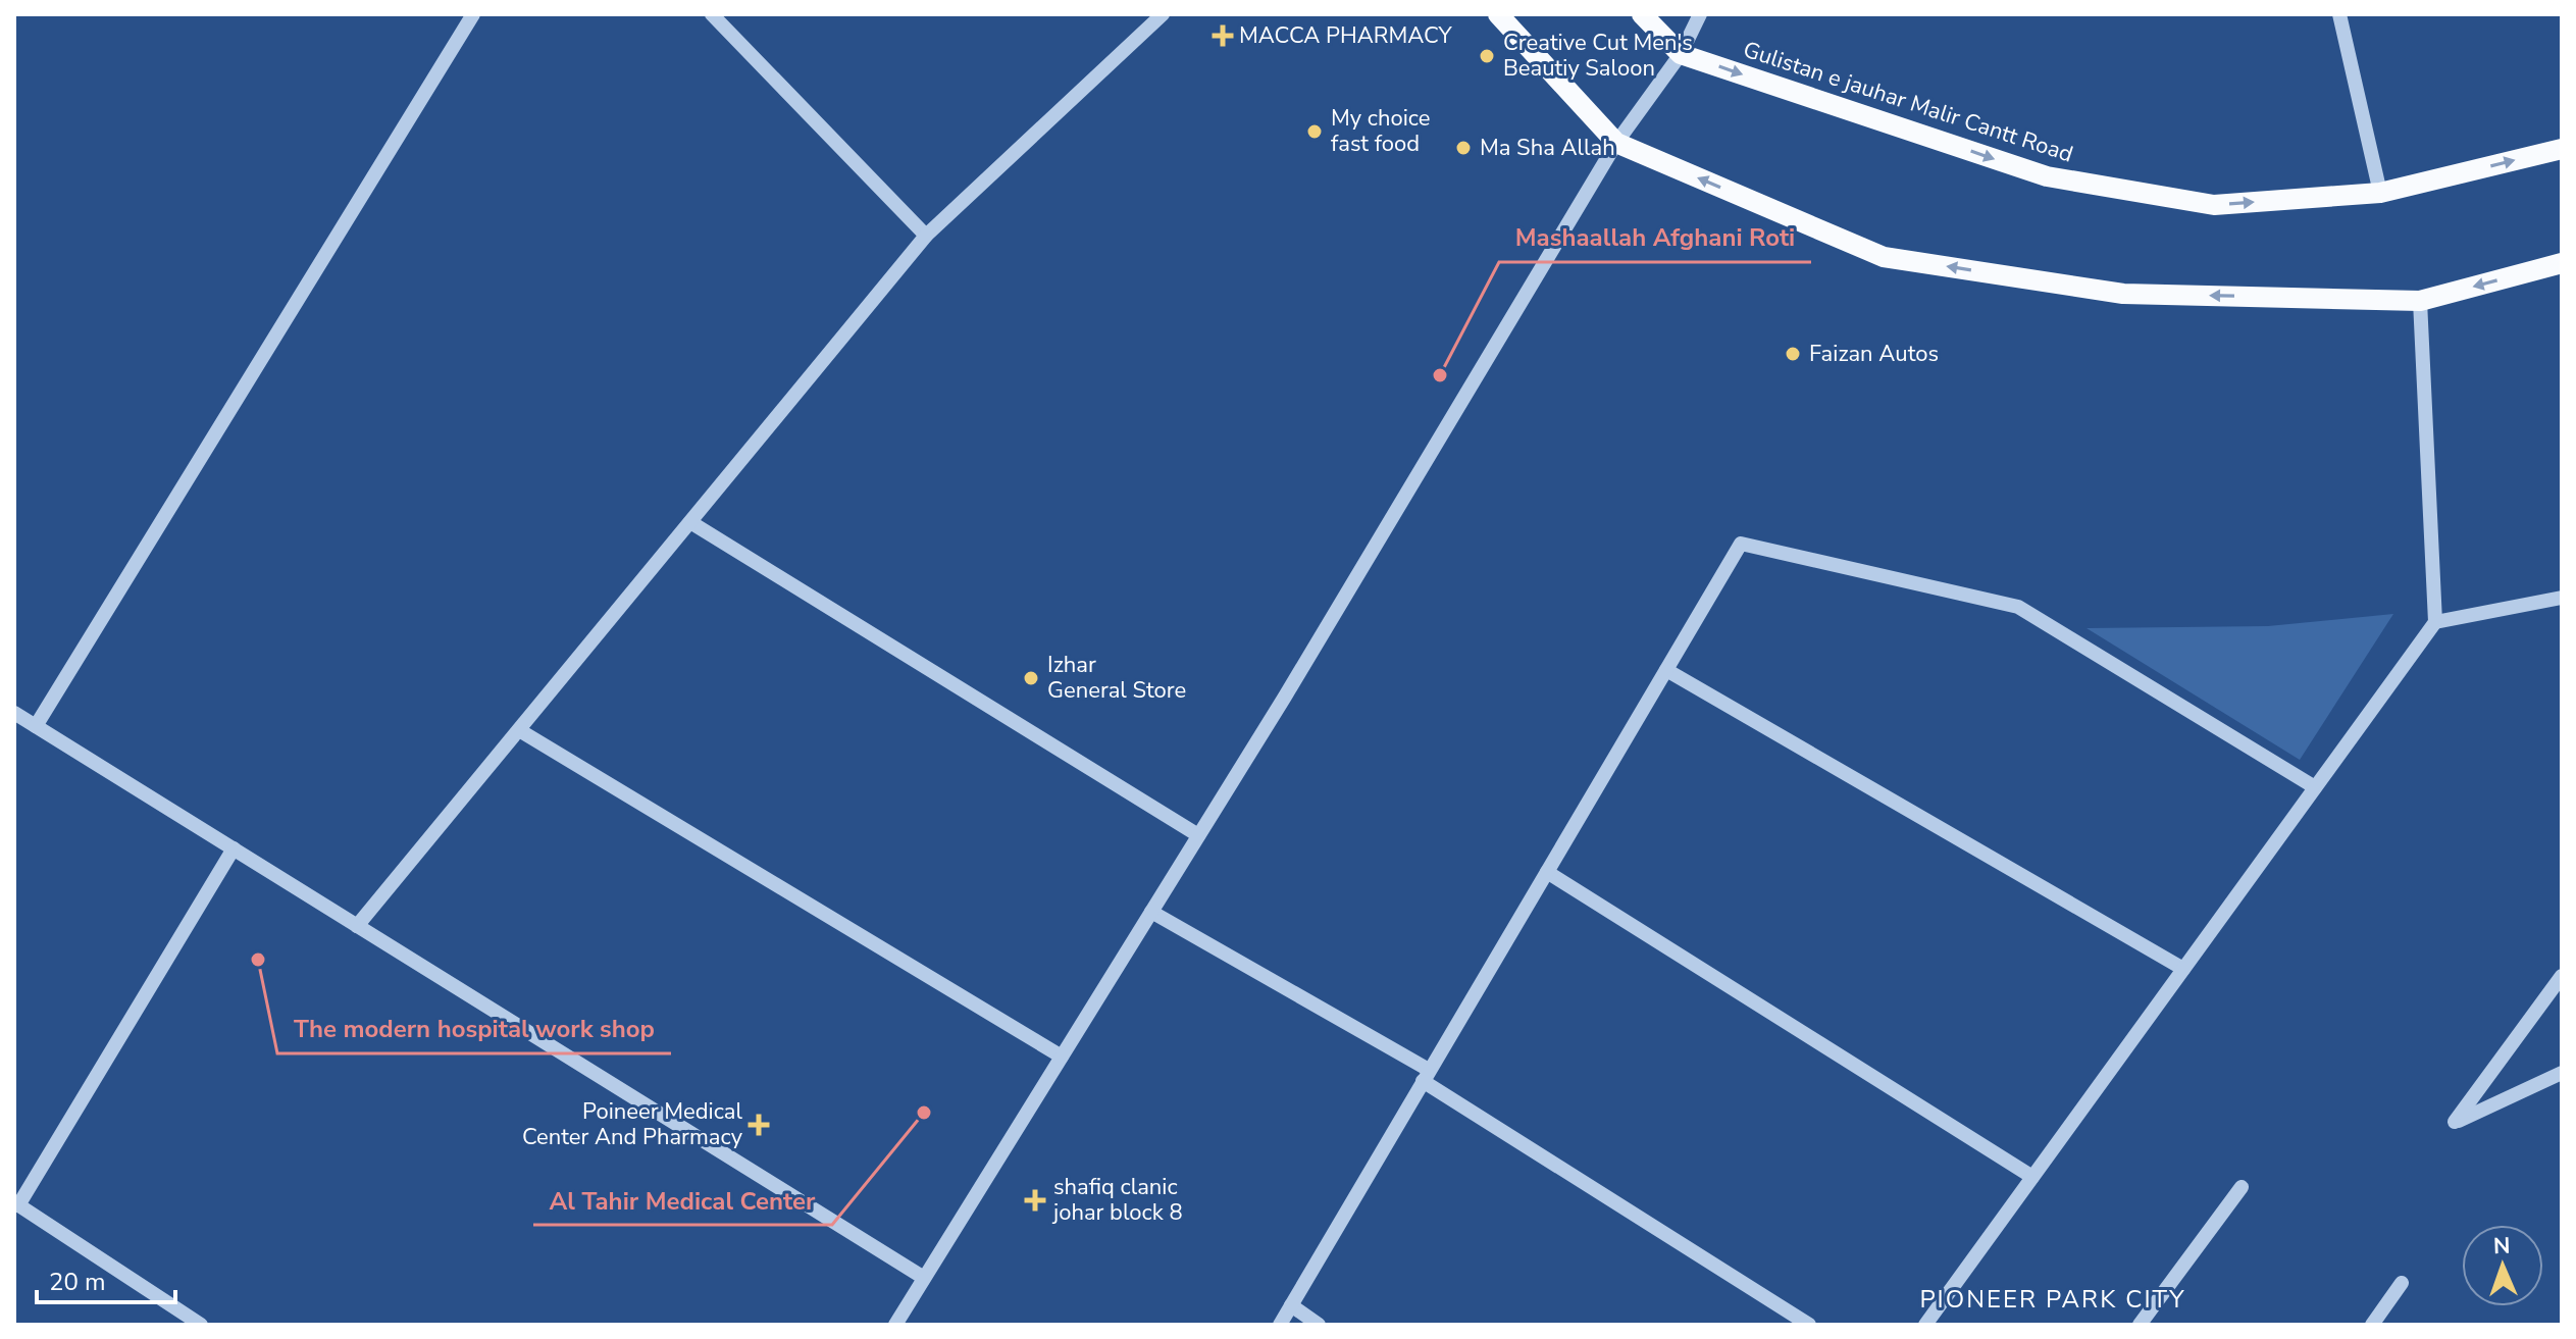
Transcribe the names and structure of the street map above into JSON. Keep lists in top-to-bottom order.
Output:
{
  "streets": {
    "main road": ["Gulistan e jauhar Malir Cantt Road"]
  },
  "districts": ["PIONEER PARK CITY"],
  "places": {
    "health": ["MACCA PHARMACY", "Poineer Medical Center And Pharmacy", "shafiq clanic johar block 8"],
    "other": [
      "Creative Cut Men's Beautiy Saloon",
      "My choice fast food",
      "Ma Sha Allah",
      "Faizan Autos",
      "Mashaallah Afghani Roti",
      "Izhar General Store",
      "The modern hospital work shop",
      "Al Tahir Medical Center"
    ]
  },
  "scale_bar": "20 m",
  "north": "top"
}
